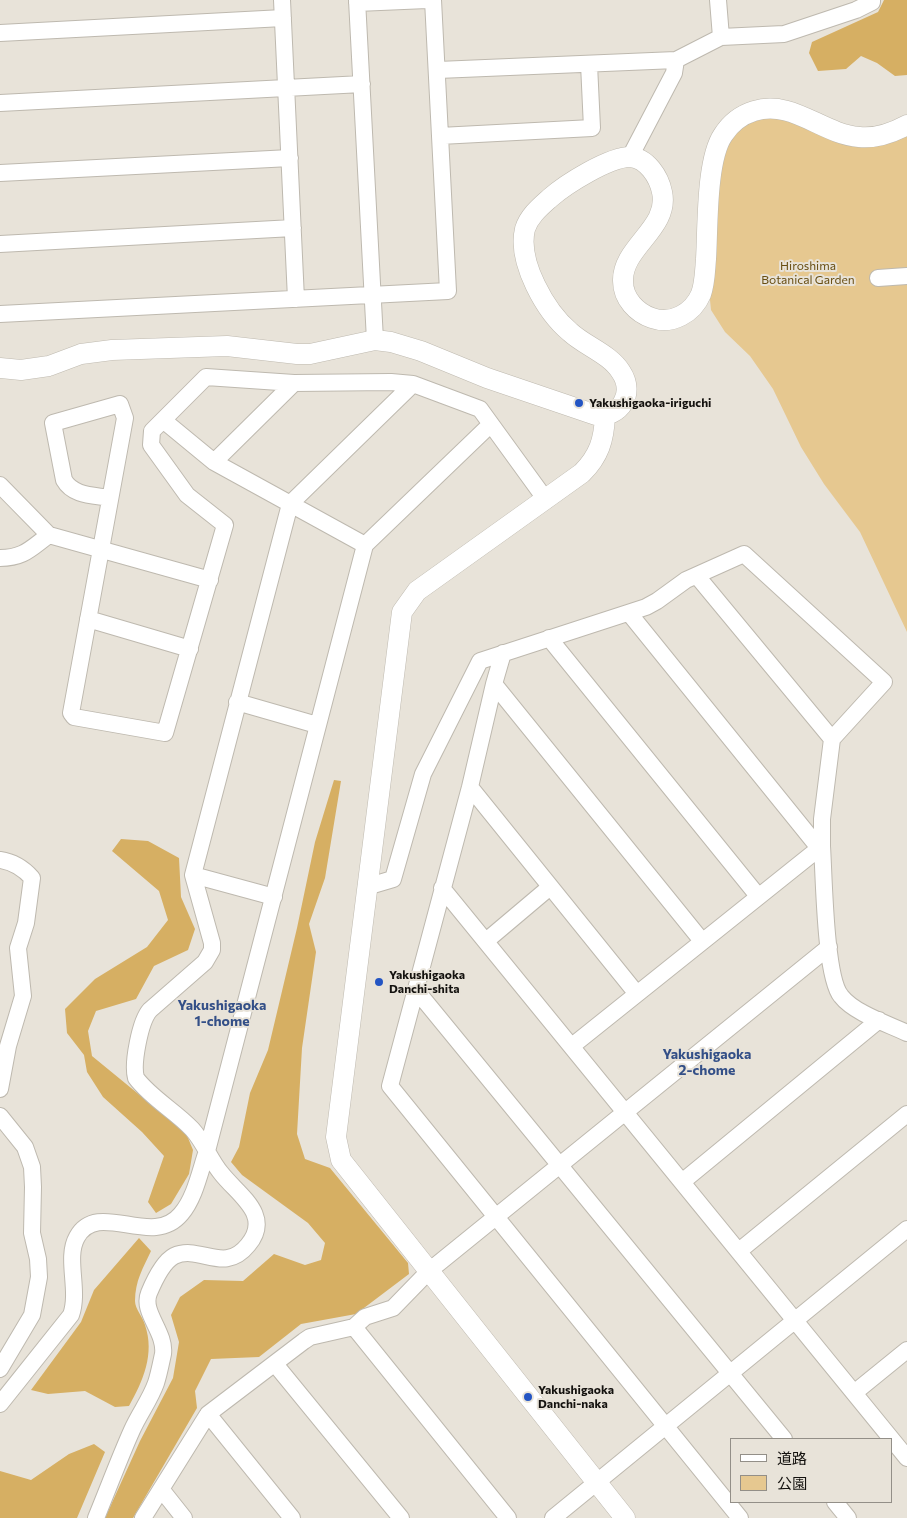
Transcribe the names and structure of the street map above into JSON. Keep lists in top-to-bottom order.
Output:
{
  "districts": ["Yakushigaoka 1-chome", "Yakushigaoka 2-chome"],
  "parks": ["Hiroshima Botanical Garden"],
  "places": ["Yakushigaoka-iriguchi", "Yakushigaoka Danchi-shita", "Yakushigaoka Danchi-naka"],
  "legend": ["道路", "公園"]
}
